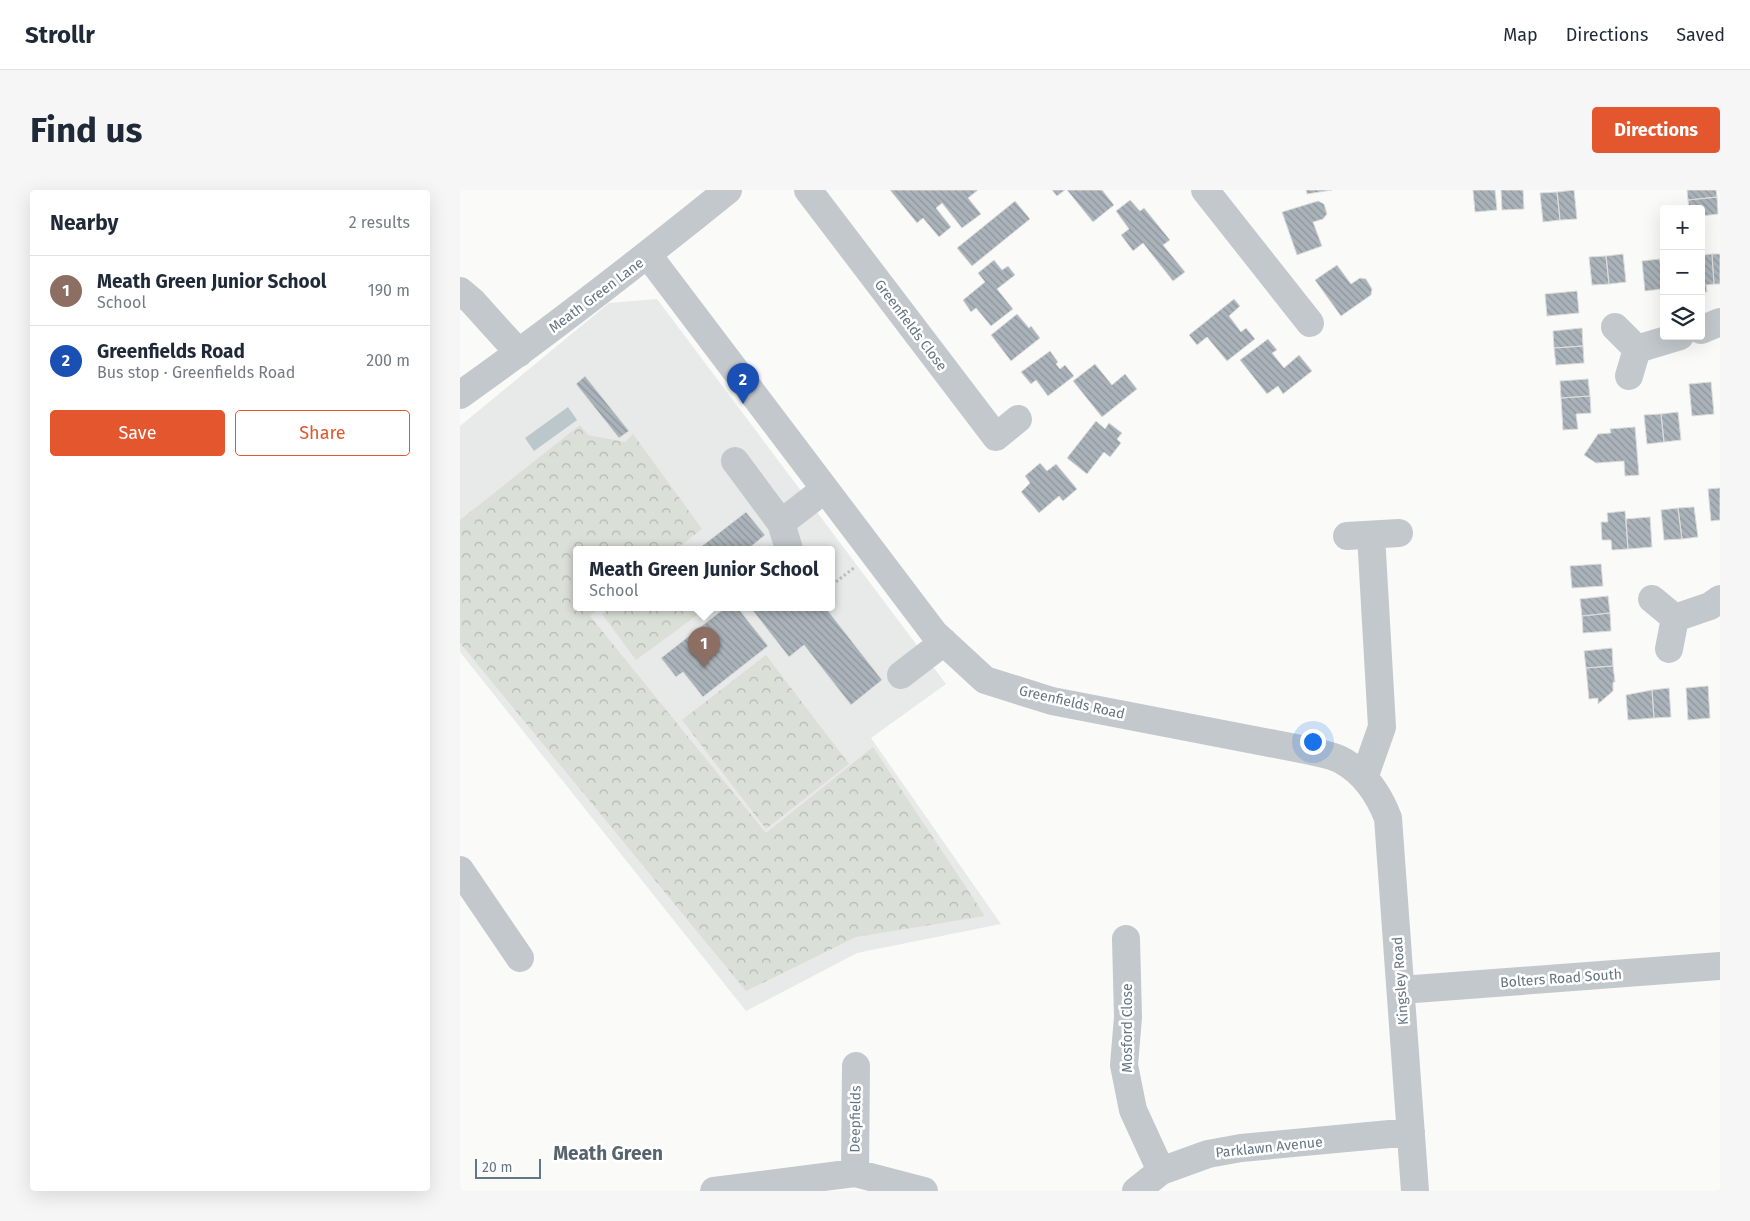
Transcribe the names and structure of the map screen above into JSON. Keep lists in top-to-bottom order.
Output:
{
  "streets": {
    "street": [
      "Meath Green Lane",
      "Greenfields Close",
      "Greenfields Road",
      "Bolters Road South",
      "Kingsley Road",
      "Mosford Close",
      "Deepfields",
      "Parklawn Avenue"
    ]
  },
  "crossings": [
    ["Meath Green Lane", "Greenfields Road"],
    ["Greenfields Road", "Kingsley Road"],
    ["Bolters Road South", "Kingsley Road"],
    ["Kingsley Road", "Parklawn Avenue"],
    ["Mosford Close", "Parklawn Avenue"]
  ],
  "districts": ["Meath Green"],
  "scale_bar": "20 m",
  "page": {
    "header": "Strollr",
    "nav": ["Map", "Directions", "Saved"],
    "buttons": [
      "Directions",
      ["Save", "Share"]
    ],
    "title": "Find us",
    "heading": ["Nearby", "2 results"],
    "map_buttons": ["+", "−"],
    "list": [
      {
        "mark": "1",
        "name": "Meath Green Junior School",
        "note": "School",
        "value": "190 m"
      },
      {
        "mark": "2",
        "name": "Greenfields Road",
        "note": "Bus stop · Greenfields Road",
        "value": "200 m"
      }
    ],
    "pins": ["2", "1"],
    "popup": ["Meath Green Junior School", "School"],
    "scale": "20 m"
  }
}
